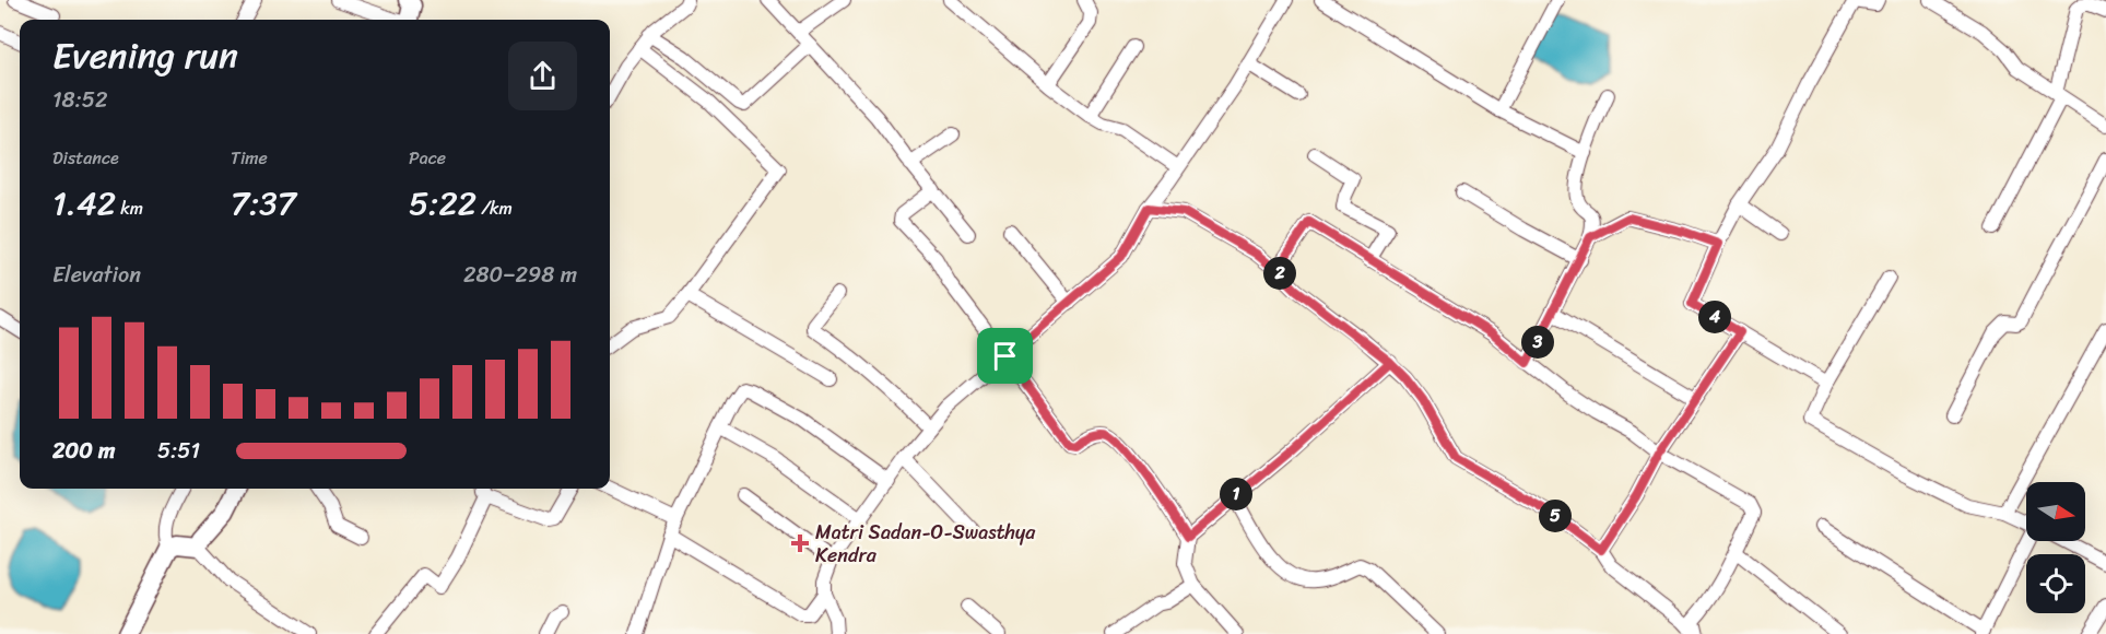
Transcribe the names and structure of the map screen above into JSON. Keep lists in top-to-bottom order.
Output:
{
  "places": {
    "health": ["Matri Sadan-O-Swasthya Kendra"]
  },
  "north": "right",
  "page": {
    "heading": ["Evening run", "18:52"],
    "stats": [
      ["Distance", "1.42 km"],
      ["Time", "7:37"],
      ["Pace", "5:22 /km"]
    ],
    "chart": ["Elevation", "280–298 m"],
    "pins": [
      "2",
      "4",
      "3",
      "1",
      "5"
    ],
    "list": [
      {
        "name": "200 m",
        "note": "5:51"
      }
    ]
  }
}
